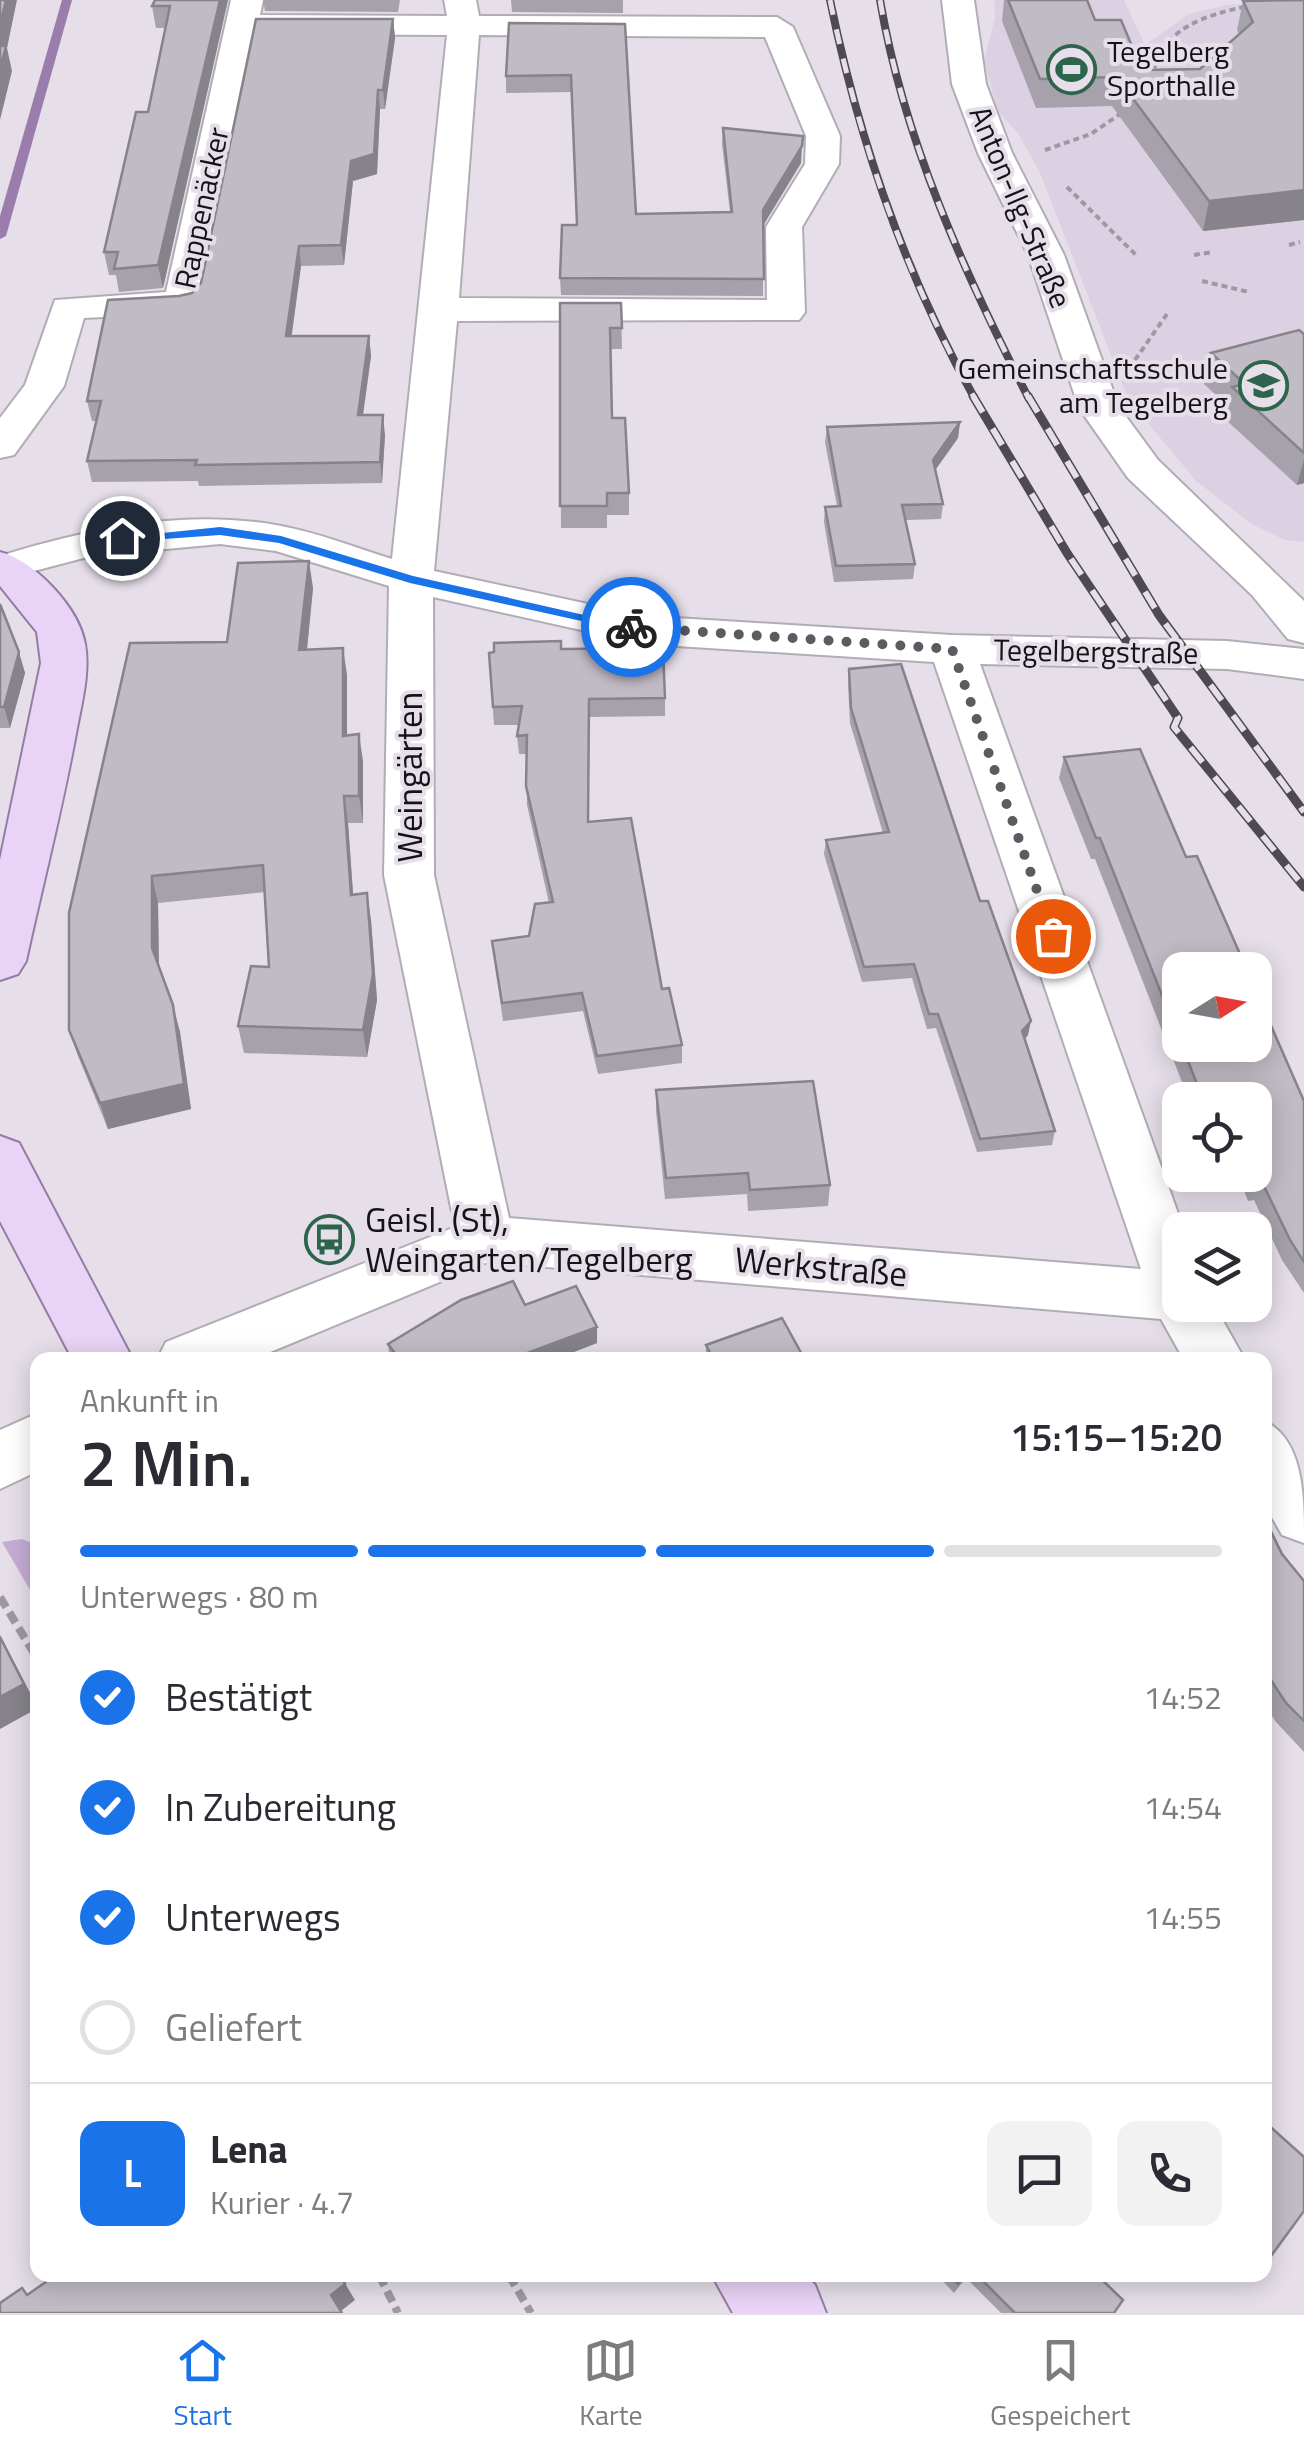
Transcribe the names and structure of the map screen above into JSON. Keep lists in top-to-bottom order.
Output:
{
  "streets": {
    "street": [
      "Anton-Ilg-Straße",
      "Rappenäcker",
      "Tegelbergstraße",
      "Weingärten",
      "Werkstraße"
    ]
  },
  "crossings": [
    ["Rappenäcker", "Weingärten"],
    ["Tegelbergstraße", "Weingärten"],
    ["Weingärten", "Werkstraße"]
  ],
  "places": {
    "sports": ["Tegelberg Sporthalle"],
    "school or university": ["Gemeinschaftsschule am Tegelberg"],
    "bus stop": ["Geisl. (St), Weingarten/Tegelberg"]
  },
  "north": "right",
  "page": {
    "heading": ["2 Min.", "Ankunft in", "15:15–15:20"],
    "panel": ["Lena", "Kurier · 4.7"],
    "bar": "Unterwegs · 80 m",
    "list": [
      ["Bestätigt", "14:52"],
      ["In Zubereitung", "14:54"],
      ["Unterwegs", "14:55"],
      "Geliefert"
    ],
    "round": "L",
    "tabs": ["Start", "Karte", "Gespeichert"]
  }
}
